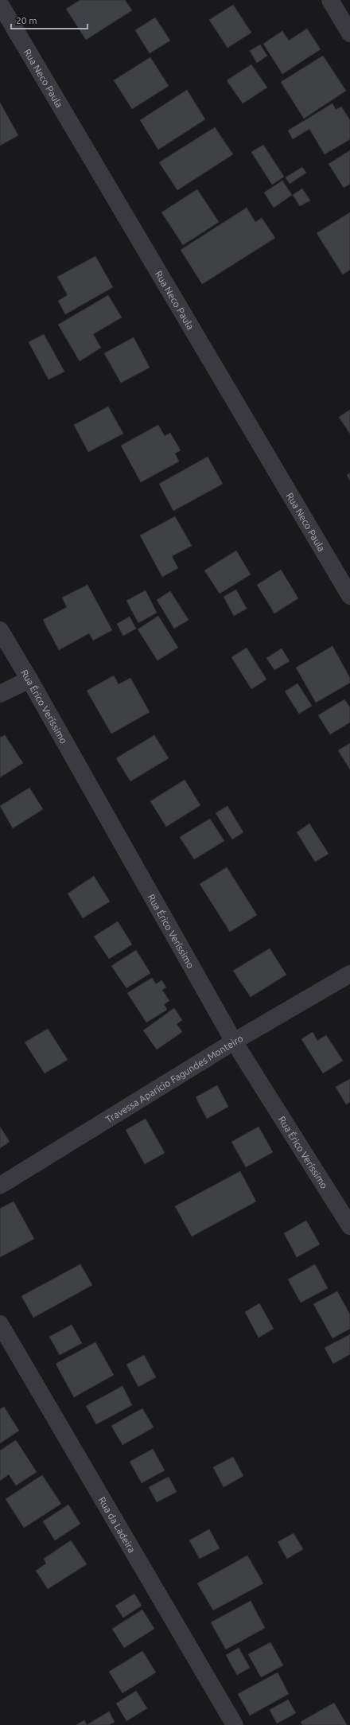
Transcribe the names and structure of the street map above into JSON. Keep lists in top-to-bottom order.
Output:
{
  "streets": {
    "street": [
      "Rua Neco Paula",
      "Rua Érico Veríssimo",
      "Travessa Aparício Fagundes Monteiro",
      "Rua da Ladeira"
    ]
  },
  "crossings": [
    ["Rua Érico Veríssimo", "Travessa Aparício Fagundes Monteiro"]
  ],
  "scale_bar": "20 m"
}
